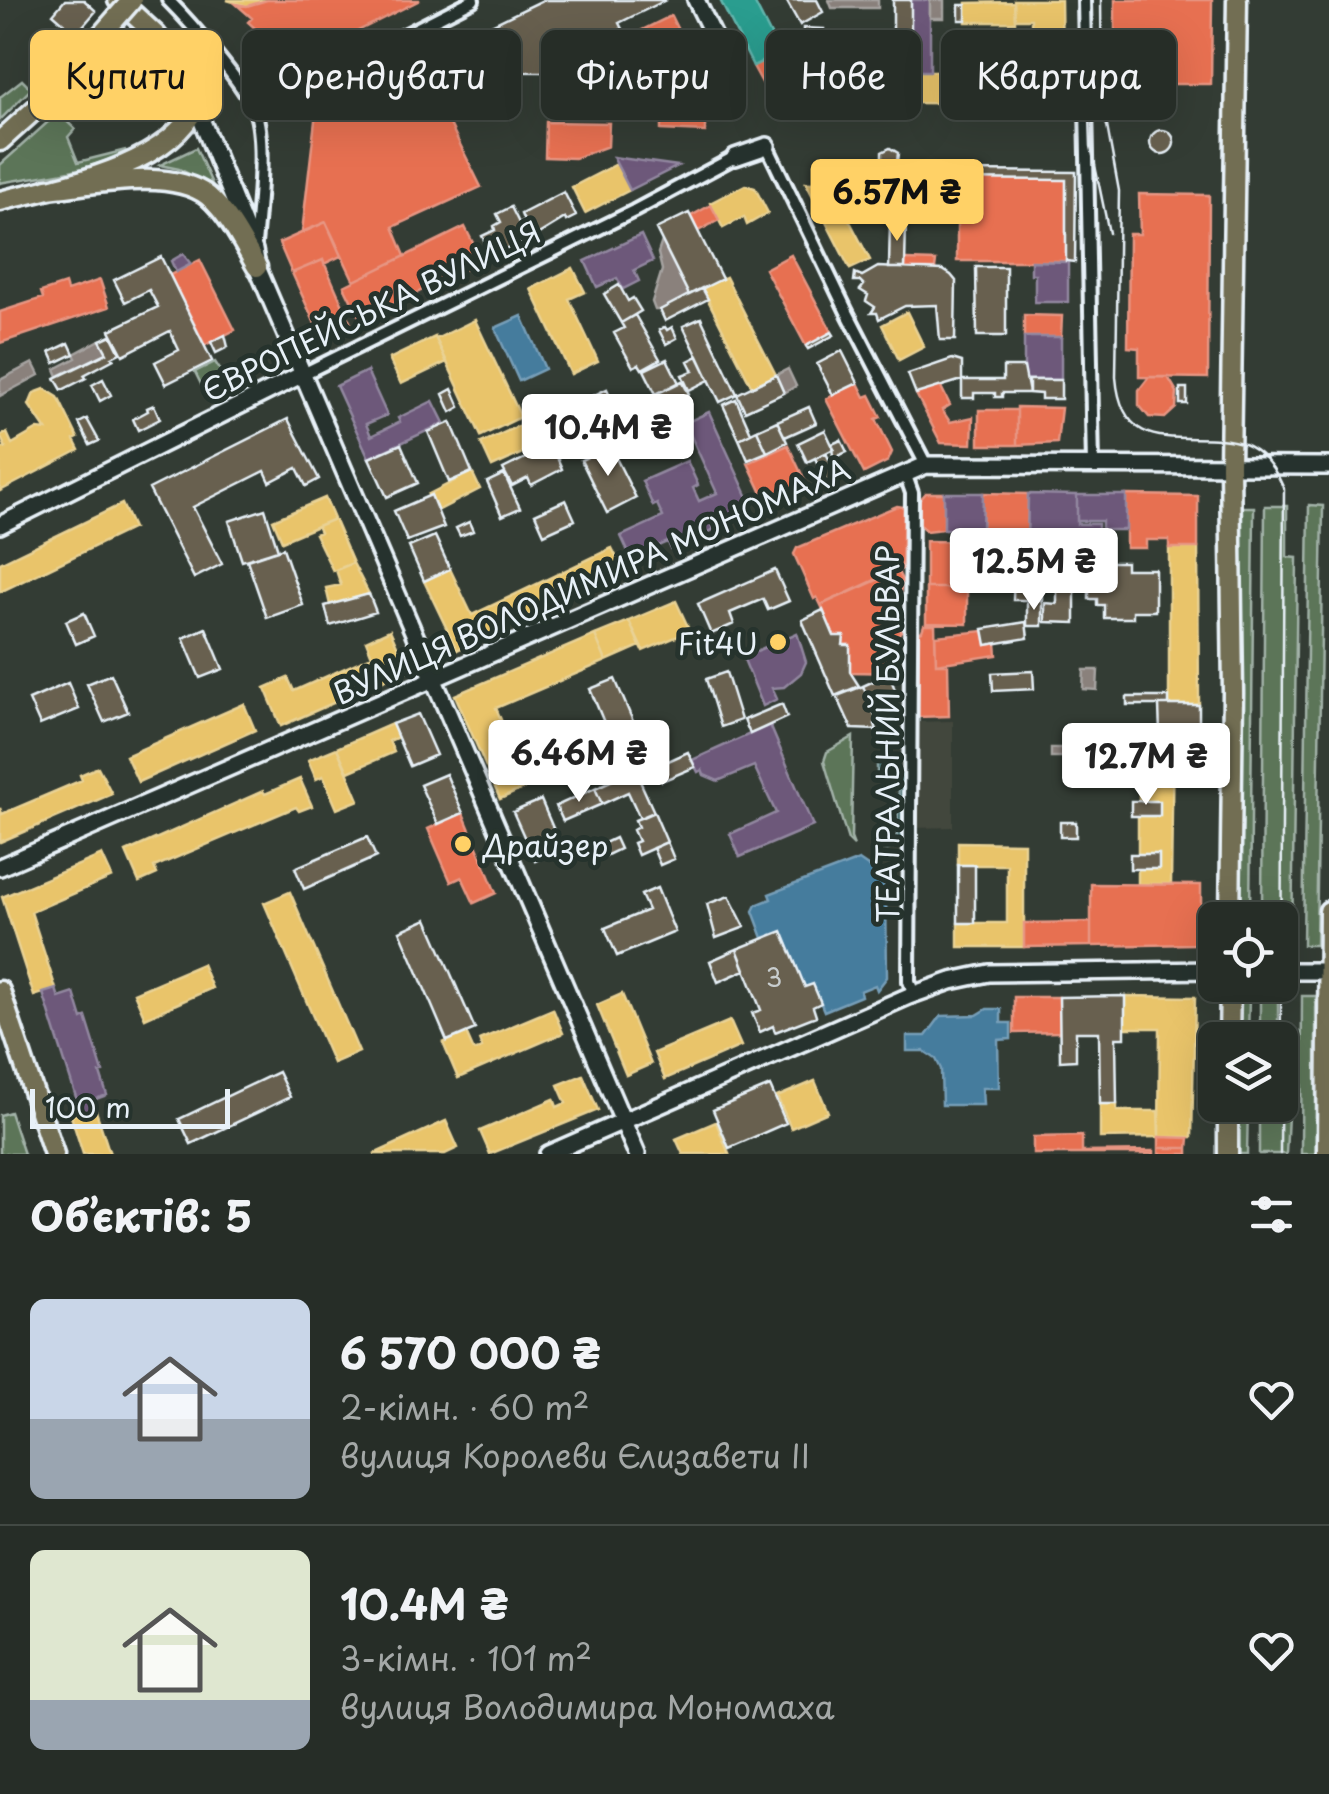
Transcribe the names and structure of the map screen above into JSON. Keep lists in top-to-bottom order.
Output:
{
  "streets": {
    "main road": ["ЄВРОПЕЙСЬКА ВУЛИЦЯ", "ВУЛИЦЯ ВОЛОДИМИРА МОНОМАХА"],
    "street": ["ТЕАТРАЛЬНИЙ БУЛЬВАР"]
  },
  "crossings": [
    ["ВУЛИЦЯ ВОЛОДИМИРА МОНОМАХА", "ТЕАТРАЛЬНИЙ БУЛЬВАР"]
  ],
  "places": ["Fit4U", "Драйзер"],
  "house_numbers": ["3"],
  "scale_bar": "100 m",
  "page": {
    "chip": [
      "Купити",
      "Орендувати",
      "Фільтри",
      "Нове",
      "Квартира"
    ],
    "price": [
      "6.57M ₴",
      "10.4M ₴",
      "12.5M ₴",
      "6.46M ₴",
      "12.7M ₴"
    ],
    "scale": "100 m",
    "heading": "Об’єктів: 5",
    "list": [
      {
        "name": "6 570 000 ₴",
        "note": "2-кімн. · 60 m² · вулиця Королеви Єлизавети ІІ"
      },
      {
        "name": "10.4M ₴",
        "note": "3-кімн. · 101 m² · вулиця Володимира Мономаха"
      }
    ]
  }
}
